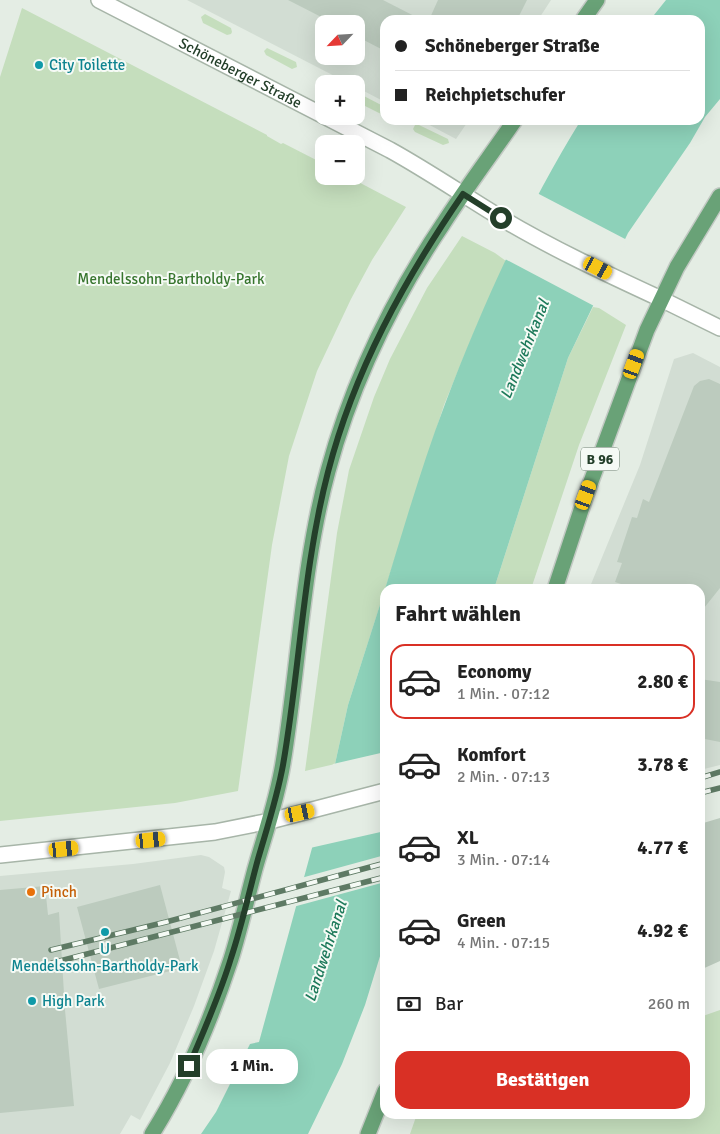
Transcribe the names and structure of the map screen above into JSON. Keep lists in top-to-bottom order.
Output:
{
  "streets": {
    "main road": ["B 96"],
    "street": ["Schöneberger Straße"]
  },
  "crossings": [
    ["Schöneberger Straße", "B 96"]
  ],
  "water": ["Landwehrkanal"],
  "parks": ["Mendelssohn-Bartholdy-Park"],
  "places": [
    "City Toilette",
    "Pinch",
    "U Mendelssohn-Bartholdy-Park",
    "High Park"
  ],
  "north": "bottom left",
  "page": {
    "map_buttons": ["+", "−"],
    "banner": ["Schöneberger Straße", "Reichpietschufer"],
    "heading": "Fahrt wählen",
    "list": [
      {
        "name": "Economy",
        "note": "1 Min. · 07:12",
        "value": "2.80 €"
      },
      {
        "name": "Komfort",
        "note": "2 Min. · 07:13",
        "value": "3.78 €"
      },
      {
        "name": "XL",
        "note": "3 Min. · 07:14",
        "value": "4.77 €"
      },
      {
        "name": "Green",
        "note": "4 Min. · 07:15",
        "value": "4.92 €"
      }
    ],
    "pay": ["Bar", "260 m"],
    "buttons": "Bestätigen",
    "bubble": "1 Min."
  }
}
